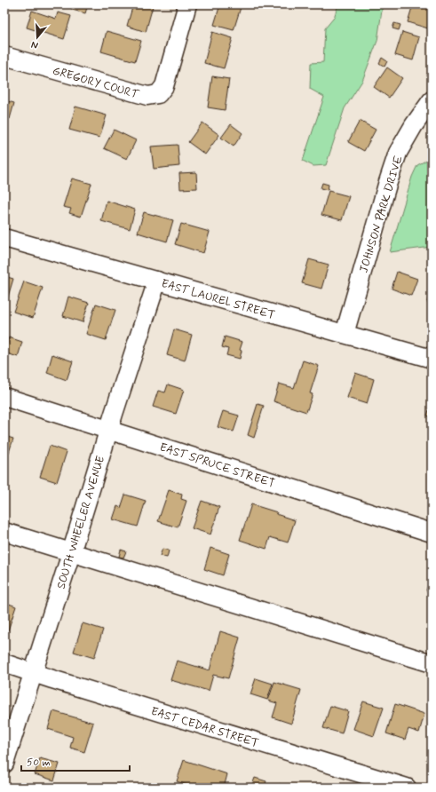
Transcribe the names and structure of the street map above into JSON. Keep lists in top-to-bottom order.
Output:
{
  "streets": {
    "street": [
      "GREGORY COURT",
      "JOHNSON PARK DRIVE",
      "EAST LAUREL STREET",
      "EAST SPRUCE STREET",
      "SOUTH WHEELER AVENUE",
      "EAST CEDAR STREET"
    ]
  },
  "crossings": [
    ["JOHNSON PARK DRIVE", "EAST LAUREL STREET"],
    ["EAST LAUREL STREET", "SOUTH WHEELER AVENUE"],
    ["EAST SPRUCE STREET", "SOUTH WHEELER AVENUE"],
    ["SOUTH WHEELER AVENUE", "EAST CEDAR STREET"]
  ],
  "scale_bar": "50 m",
  "north": "bottom"
}
